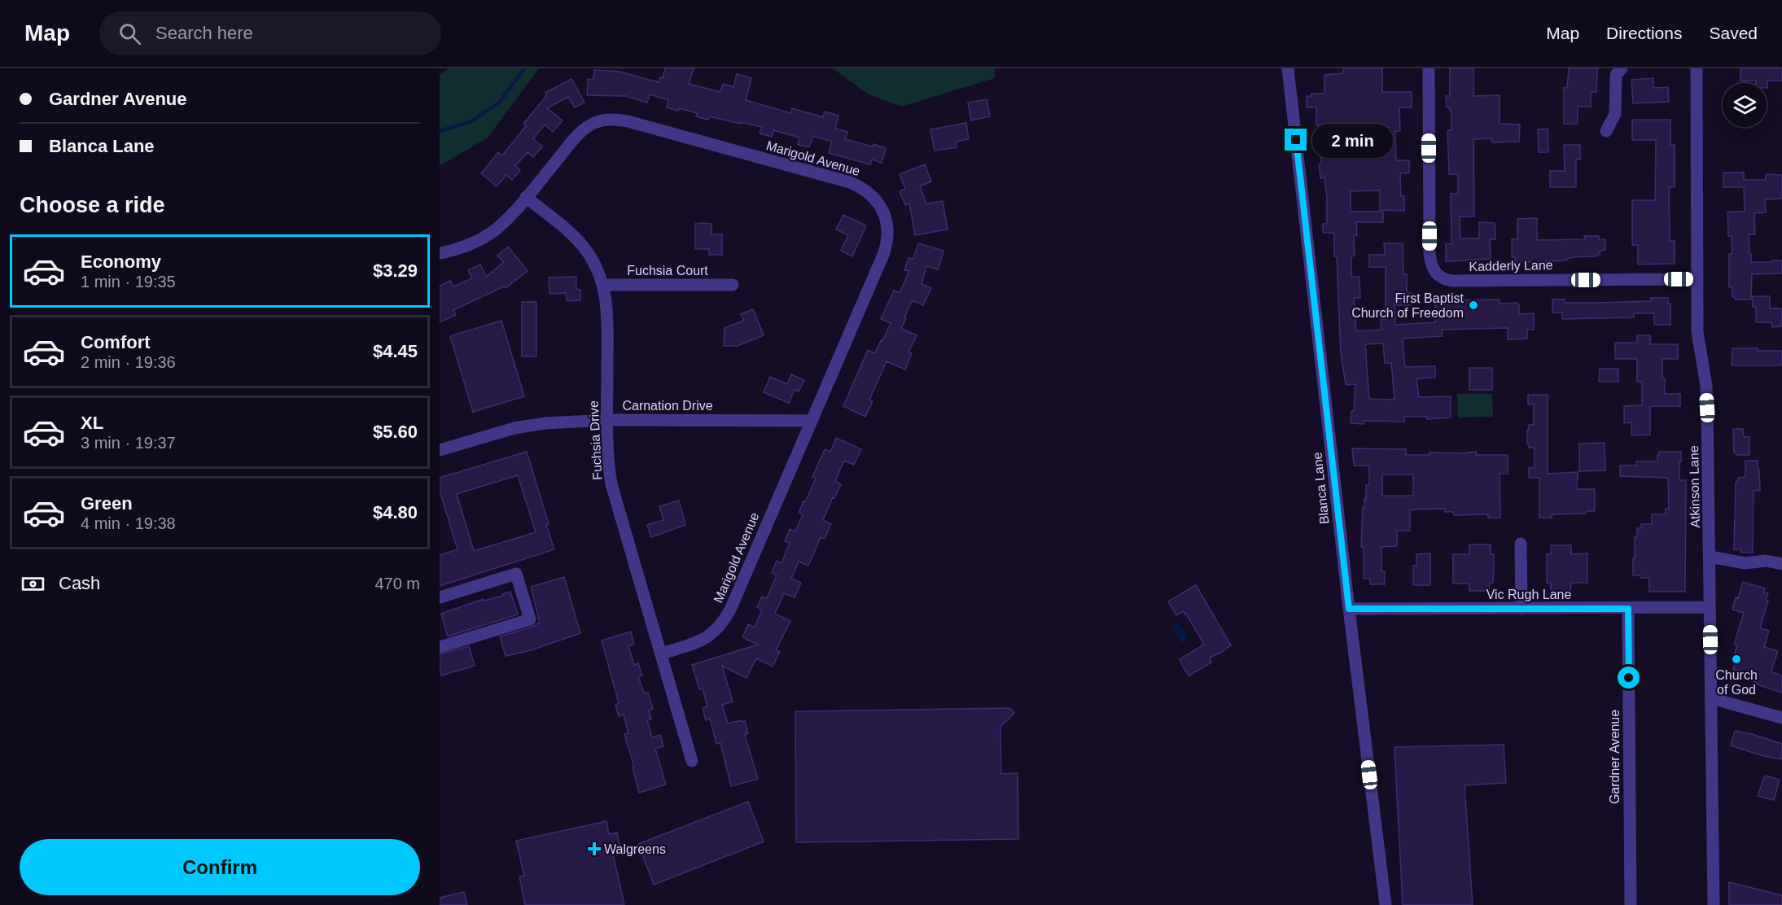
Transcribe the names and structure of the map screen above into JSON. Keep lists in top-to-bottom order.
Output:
{
  "streets": {
    "street": [
      "Marigold Avenue",
      "Kadderly Lane",
      "Fuchsia Court",
      "Carnation Drive",
      "Fuchsia Drive",
      "Atkinson Lane",
      "Blanca Lane",
      "Vic Rugh Lane",
      "Gardner Avenue"
    ]
  },
  "crossings": [
    ["Marigold Avenue", "Carnation Drive"],
    ["Marigold Avenue", "Fuchsia Drive"],
    ["Kadderly Lane", "Atkinson Lane"],
    ["Fuchsia Court", "Fuchsia Drive"],
    ["Carnation Drive", "Fuchsia Drive"],
    ["Atkinson Lane", "Vic Rugh Lane"],
    ["Blanca Lane", "Vic Rugh Lane"],
    ["Vic Rugh Lane", "Gardner Avenue"]
  ],
  "places": {
    "other": ["First Baptist Church of Freedom", "Church of God"],
    "health": ["Walgreens"]
  },
  "page": {
    "header": "Map",
    "search": "Search here",
    "nav": ["Map", "Directions", "Saved"],
    "banner": ["Gardner Avenue", "Blanca Lane"],
    "bubble": "2 min",
    "heading": "Choose a ride",
    "list": [
      {
        "name": "Economy",
        "note": "1 min · 19:35",
        "value": "$3.29"
      },
      {
        "name": "Comfort",
        "note": "2 min · 19:36",
        "value": "$4.45"
      },
      {
        "name": "XL",
        "note": "3 min · 19:37",
        "value": "$5.60"
      },
      {
        "name": "Green",
        "note": "4 min · 19:38",
        "value": "$4.80"
      }
    ],
    "pay": ["Cash", "470 m"],
    "buttons": "Confirm"
  }
}
